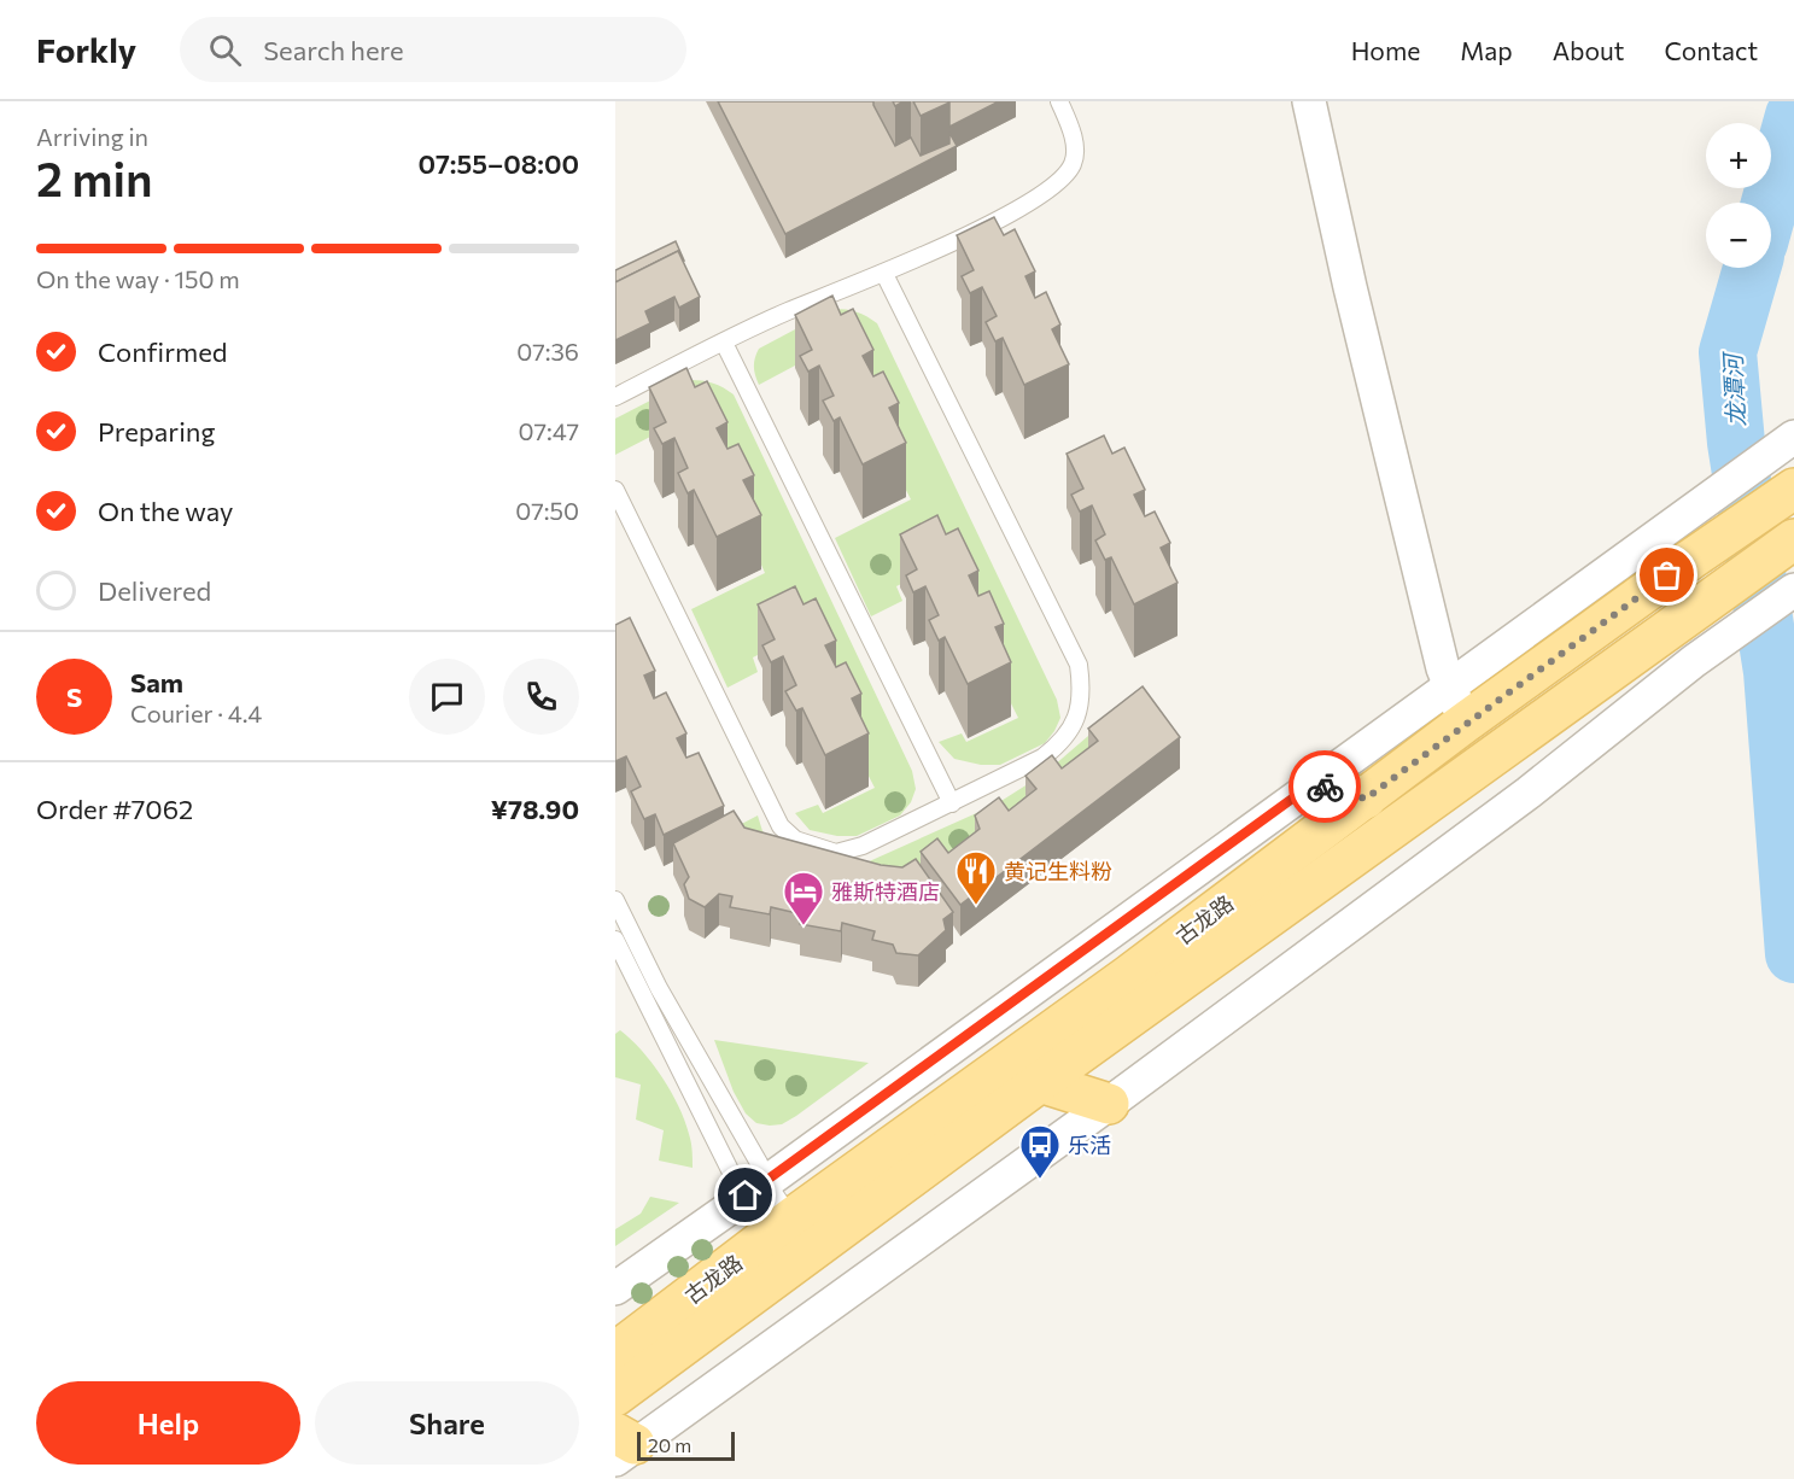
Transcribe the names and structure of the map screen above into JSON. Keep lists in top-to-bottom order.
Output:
{
  "streets": {
    "main road": ["古龙路"]
  },
  "water": ["龙潭河"],
  "places": {
    "restaurant": ["黄记生料粉"],
    "hotel": ["雅斯特酒店"],
    "bus stop": ["乐活"]
  },
  "scale_bar": "20 m",
  "page": {
    "header": "Forkly",
    "search": "Search here",
    "nav": [
      "Home",
      "Map",
      "About",
      "Contact"
    ],
    "heading": ["2 min", "Arriving in", "07:55–08:00"],
    "panel": [
      "Sam",
      "Courier · 4.4",
      "Order #7062",
      "¥78.90"
    ],
    "map_buttons": ["+", "−"],
    "bar": "On the way · 150 m",
    "list": [
      ["Confirmed", "07:36"],
      ["Preparing", "07:47"],
      ["On the way", "07:50"],
      "Delivered"
    ],
    "round": "S",
    "buttons": ["Help", "Share"],
    "scale": "20 m"
  }
}
